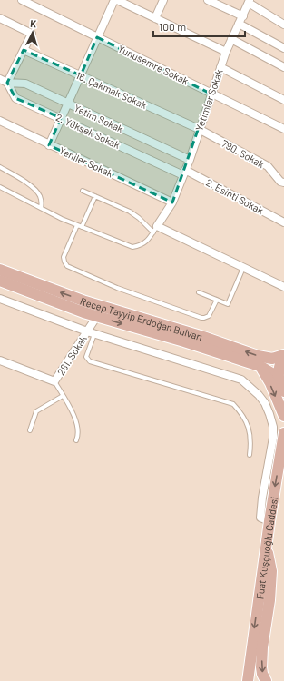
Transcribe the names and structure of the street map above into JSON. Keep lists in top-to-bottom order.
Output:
{
  "streets": {
    "main road": ["Recep Tayyip Erdoğan Bulvarı", "Fuat Kuşçuoğlu Caddesi"],
    "street": [
      "Yunusemre Sokak",
      "16. Çakmak Sokak",
      "Yetimler Sokak",
      "Yetim Sokak",
      "2. Yüksek Sokak",
      "790. Sokak",
      "Yeniler Sokak",
      "2. Esinti Sokak",
      "281. Sokak"
    ]
  },
  "crossings": [
    ["Yunusemre Sokak", "Yetimler Sokak"],
    ["16. Çakmak Sokak", "Yetimler Sokak"],
    ["16. Çakmak Sokak", "790. Sokak"],
    ["Yetimler Sokak", "Yetim Sokak"],
    ["Yetimler Sokak", "2. Yüksek Sokak"],
    ["Yetimler Sokak", "790. Sokak"],
    ["Yetimler Sokak", "Yeniler Sokak"],
    ["Yetimler Sokak", "2. Esinti Sokak"],
    ["Yetim Sokak", "2. Yüksek Sokak"],
    ["2. Yüksek Sokak", "2. Esinti Sokak"],
    ["Recep Tayyip Erdoğan Bulvarı", "281. Sokak"]
  ],
  "scale_bar": "100 m",
  "north": "top"
}
